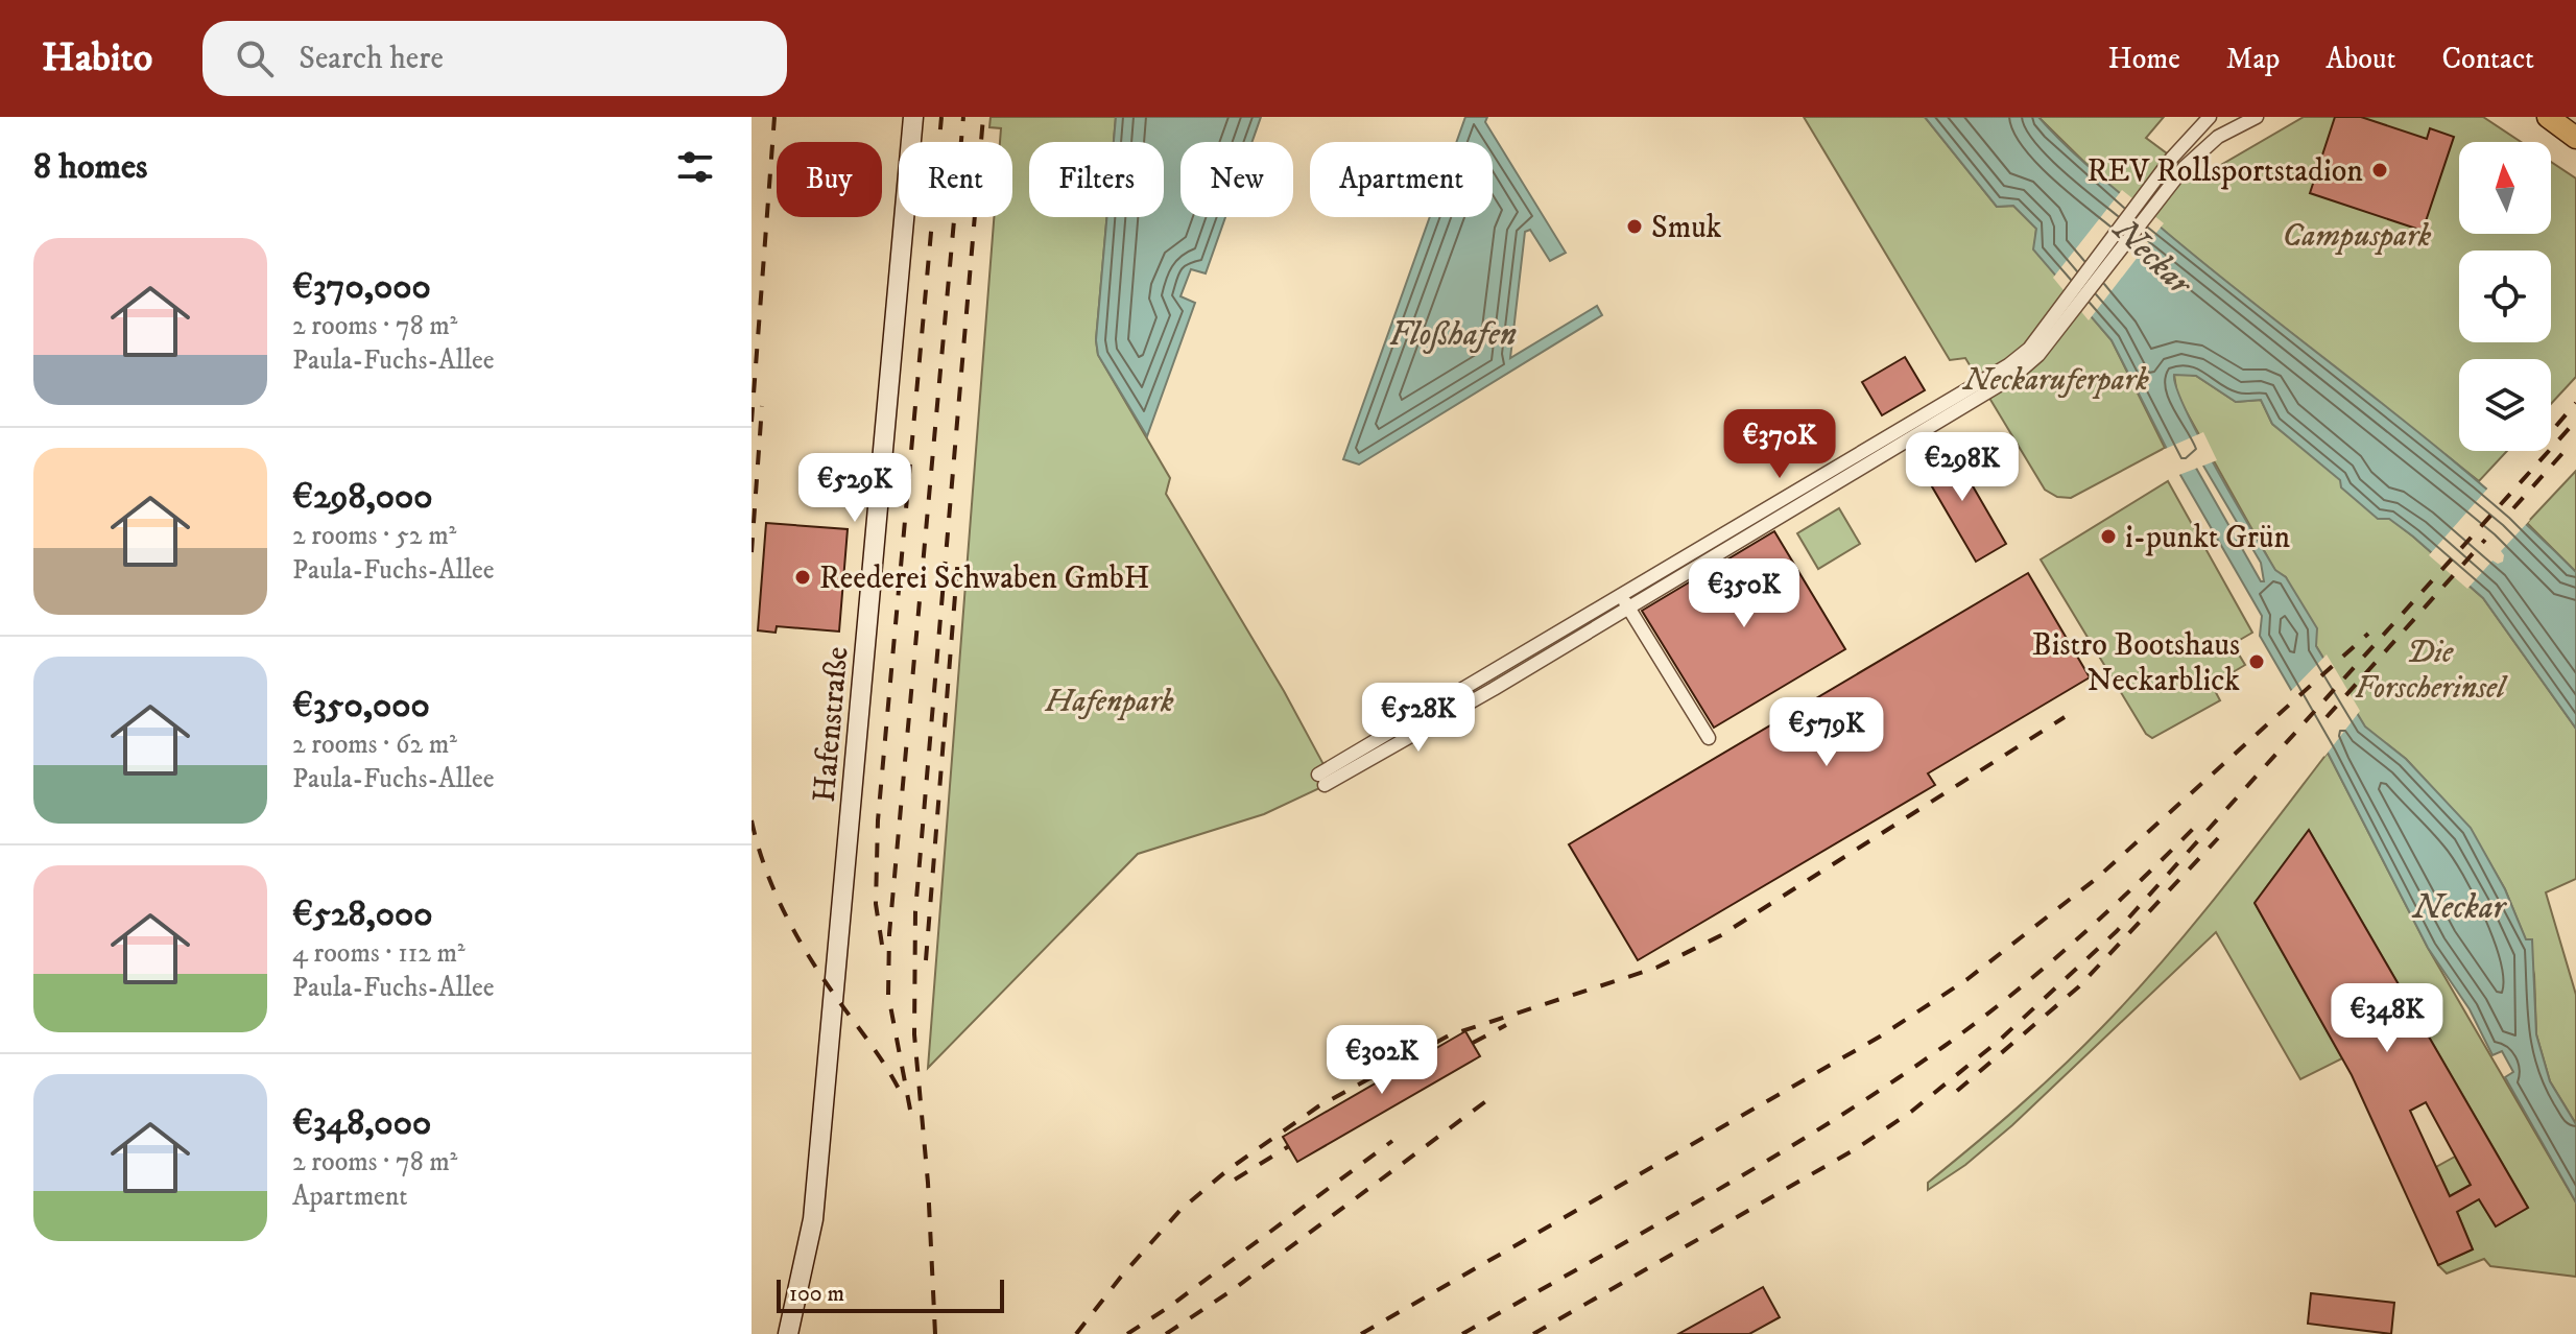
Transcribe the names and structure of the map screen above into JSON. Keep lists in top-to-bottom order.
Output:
{
  "streets": {
    "main road": ["Hafenstraße"]
  },
  "water": ["Neckar", "Floßhafen"],
  "parks": [
    "Campuspark",
    "Neckaruferpark",
    "Die Forscherinsel",
    "Hafenpark"
  ],
  "places": [
    "REV Rollsportstadion",
    "Smuk",
    "i-punkt Grün",
    "Reederei Schwaben GmbH",
    "Bistro Bootshaus Neckarblick"
  ],
  "scale_bar": "100 m",
  "north": "top",
  "page": {
    "header": "Habito",
    "search": "Search here",
    "nav": [
      "Home",
      "Map",
      "About",
      "Contact"
    ],
    "heading": "8 homes",
    "chip": [
      "Buy",
      "Rent",
      "Filters",
      "New",
      "Apartment"
    ],
    "list": [
      {
        "name": "€370,000",
        "note": "2 rooms · 78 m² · Paula-Fuchs-Allee"
      },
      {
        "name": "€298,000",
        "note": "2 rooms · 52 m² · Paula-Fuchs-Allee"
      },
      {
        "name": "€350,000",
        "note": "2 rooms · 62 m² · Paula-Fuchs-Allee"
      },
      {
        "name": "€528,000",
        "note": "4 rooms · 112 m² · Paula-Fuchs-Allee"
      },
      {
        "name": "€348,000",
        "note": "2 rooms · 78 m² · Apartment"
      }
    ],
    "price": [
      "€370K",
      "€298K",
      "€529K",
      "€350K",
      "€528K",
      "€579K",
      "€348K",
      "€302K"
    ],
    "scale": "100 m"
  }
}
